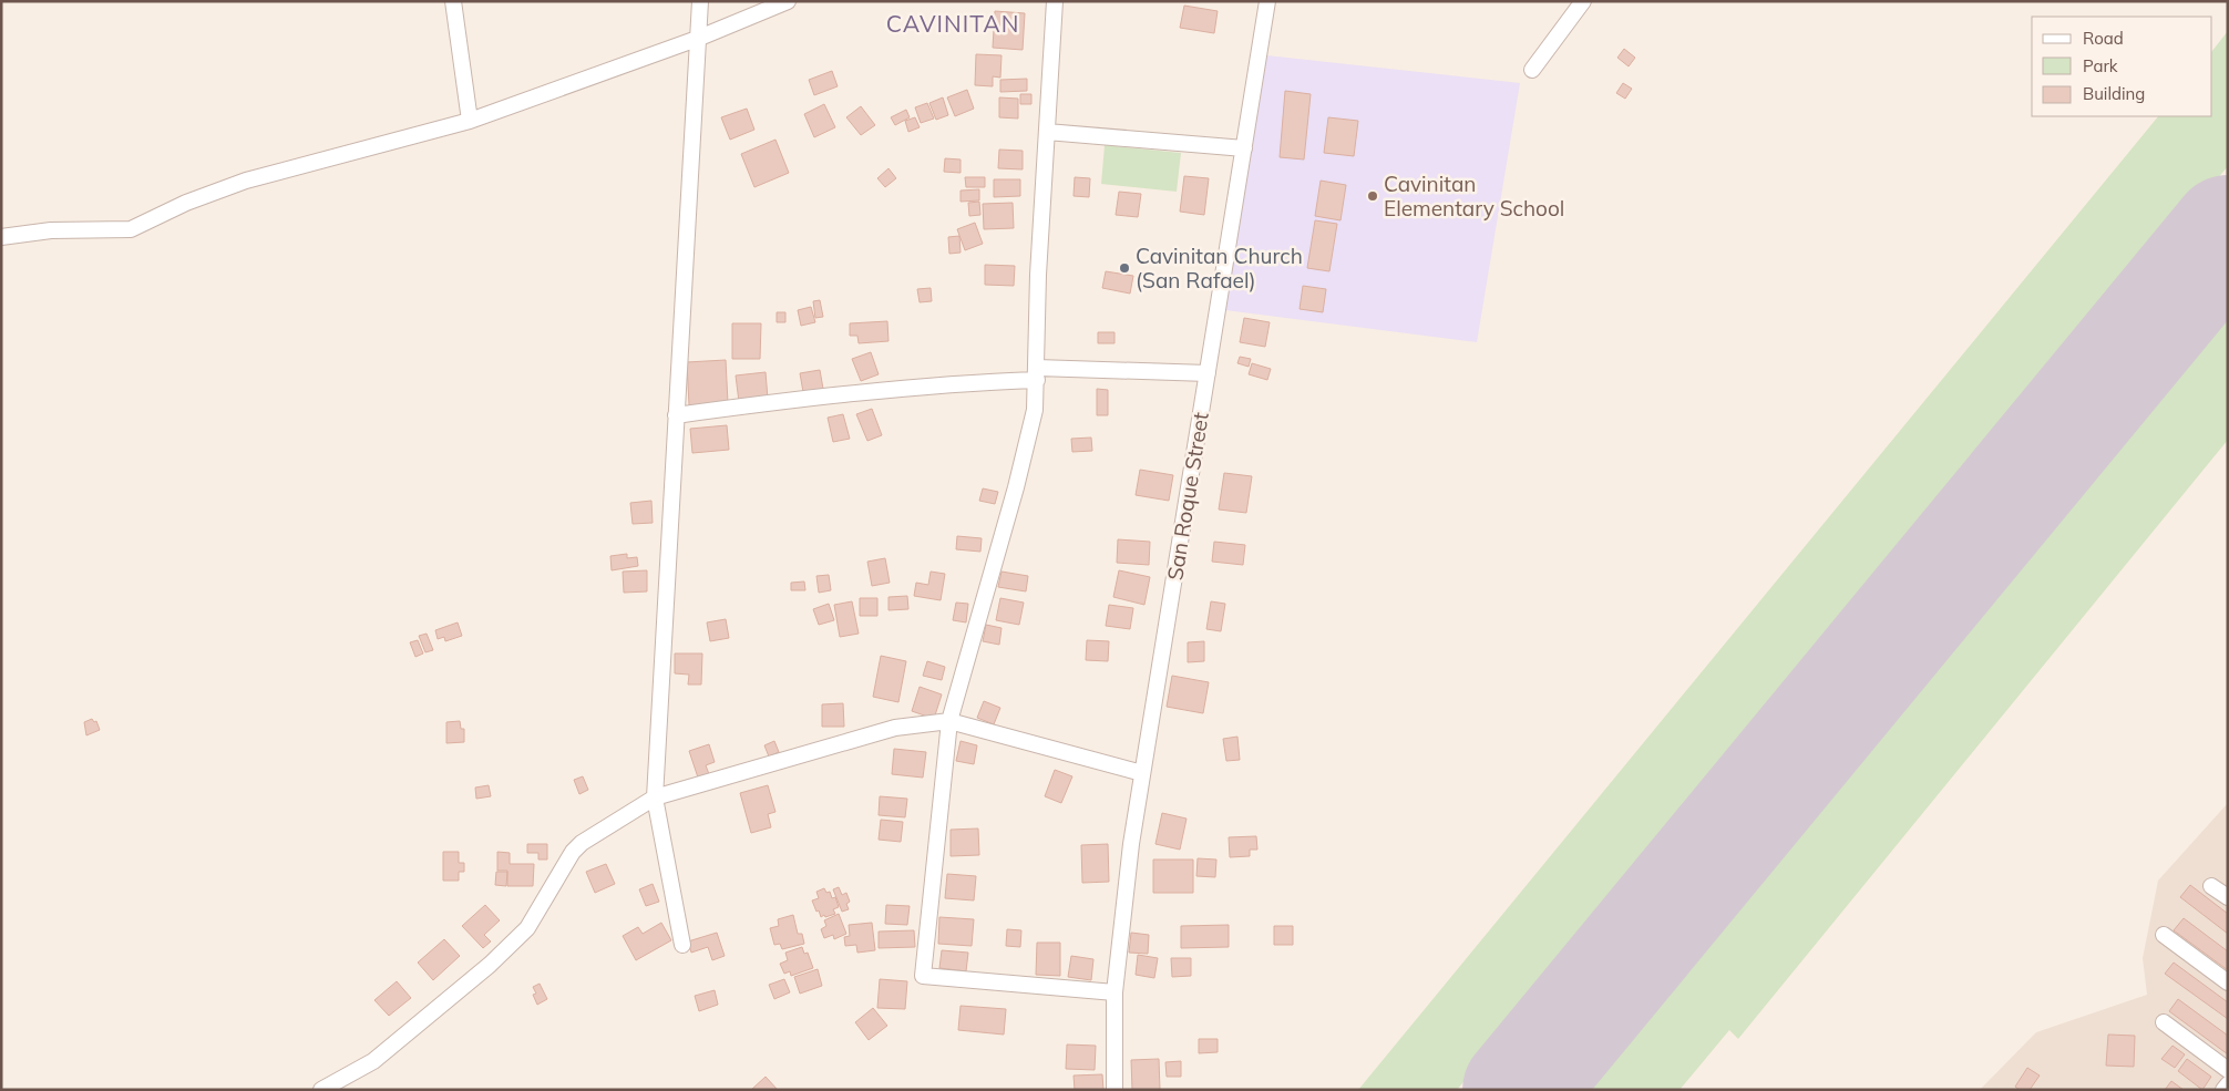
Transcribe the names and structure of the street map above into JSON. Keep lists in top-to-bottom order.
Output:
{
  "streets": {
    "street": ["San Roque Street"]
  },
  "districts": ["CAVINITAN"],
  "places": ["Cavinitan Elementary School", "Cavinitan Church (San Rafael)"],
  "legend": ["Road", "Park", "Building"]
}
